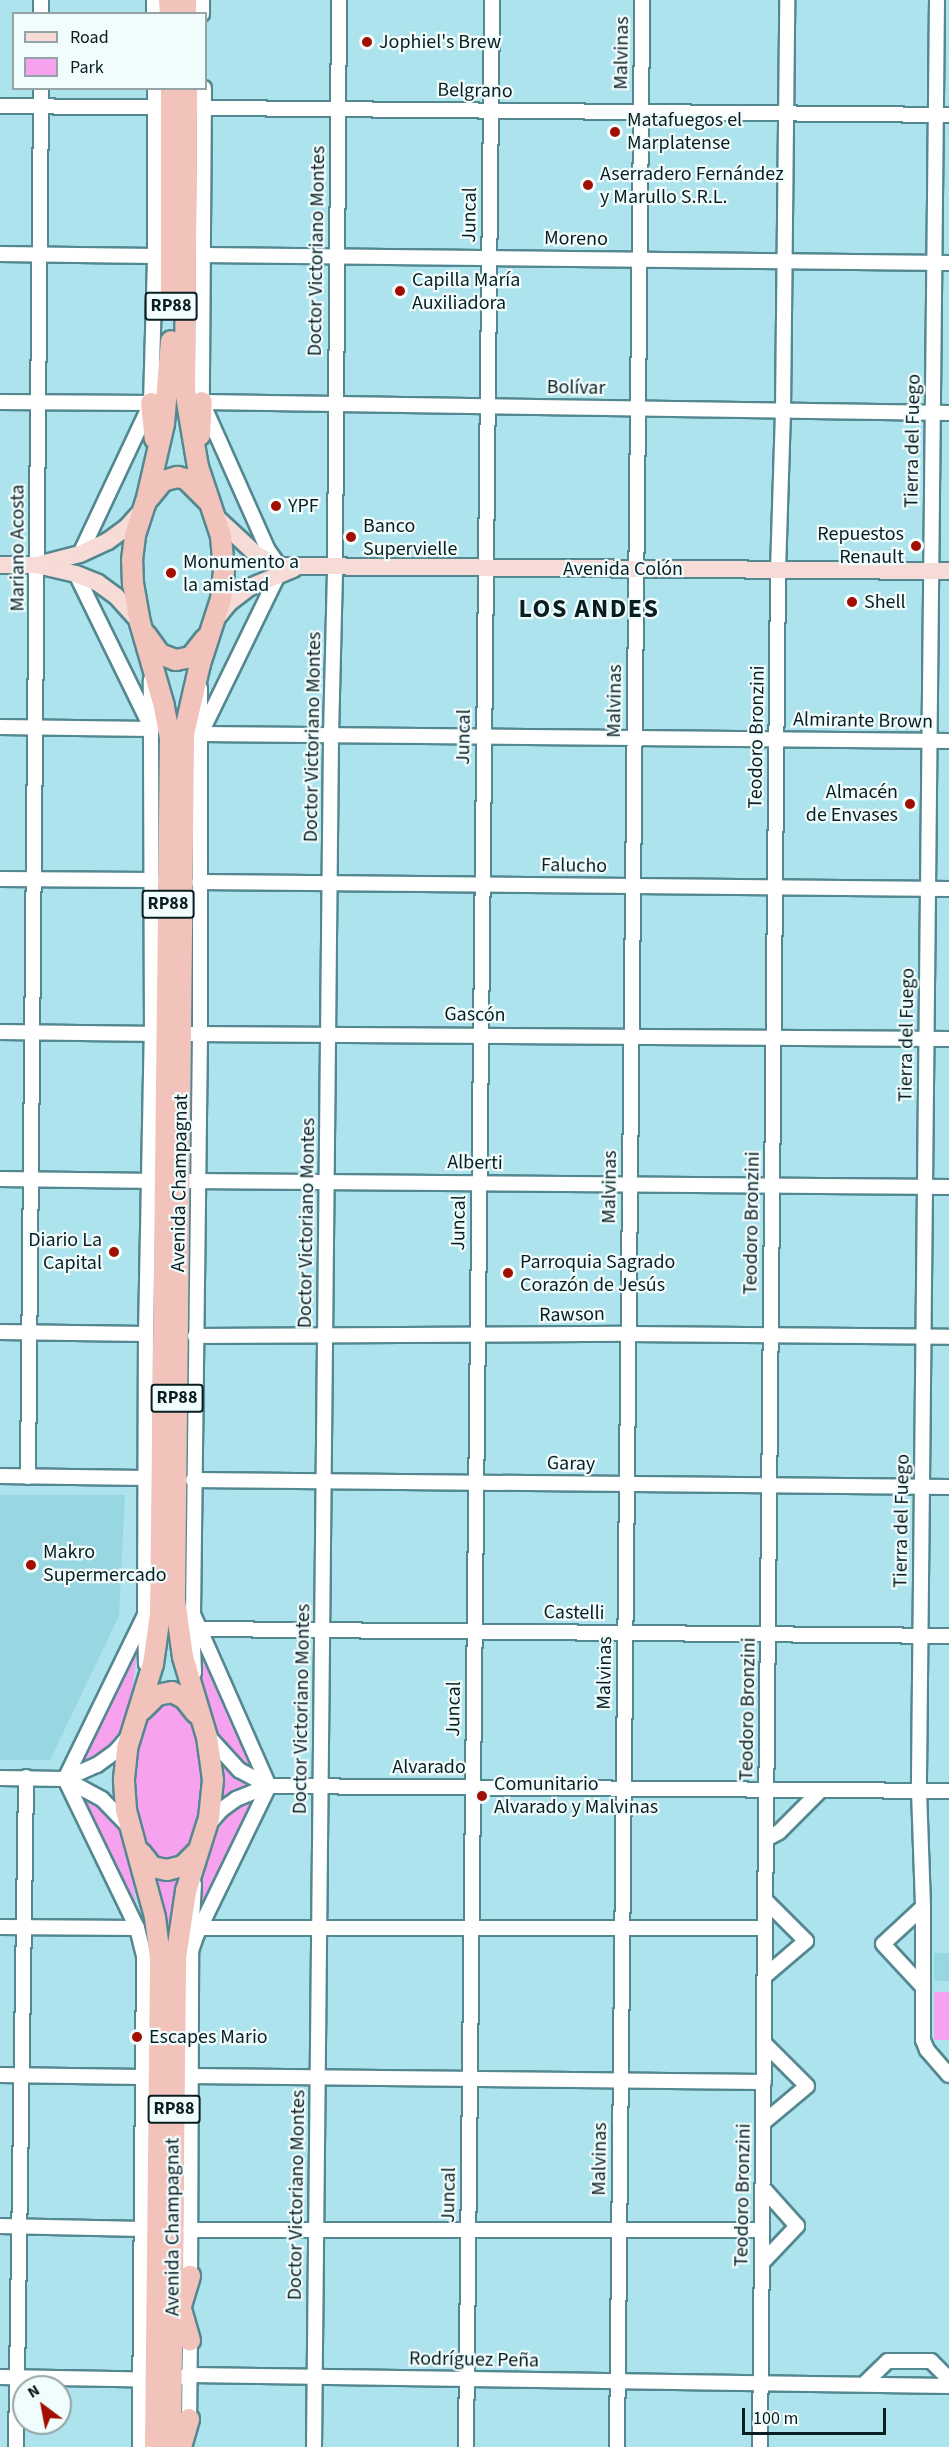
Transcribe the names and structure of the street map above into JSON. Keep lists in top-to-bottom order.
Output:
{
  "streets": {
    "highway": ["RP88", "Avenida Colón", "Avenida Champagnat"],
    "street": [
      "Malvinas",
      "Belgrano",
      "Juncal",
      "Moreno",
      "Doctor Victoriano Montes",
      "Bolívar",
      "Tierra del Fuego",
      "Mariano Acosta",
      "Almirante Brown",
      "Teodoro Bronzini",
      "Falucho",
      "Gascón",
      "Alberti",
      "Rawson",
      "Garay",
      "Castelli",
      "Alvarado",
      "Rodríguez Peña"
    ]
  },
  "crossings": [
    ["Malvinas", "Belgrano"],
    ["Malvinas", "Moreno"],
    ["Malvinas", "Bolívar"],
    ["Malvinas", "Avenida Colón"],
    ["Malvinas", "Almirante Brown"],
    ["Malvinas", "Falucho"],
    ["Malvinas", "Gascón"],
    ["Malvinas", "Alberti"],
    ["Malvinas", "Rawson"],
    ["Malvinas", "Garay"],
    ["Malvinas", "Castelli"],
    ["Malvinas", "Alvarado"],
    ["Malvinas", "Rodríguez Peña"],
    ["Belgrano", "Juncal"],
    ["Belgrano", "Doctor Victoriano Montes"],
    ["Belgrano", "Tierra del Fuego"],
    ["Belgrano", "Mariano Acosta"],
    ["Belgrano", "Teodoro Bronzini"],
    ["Belgrano", "Avenida Champagnat"],
    ["Juncal", "Moreno"],
    ["Juncal", "Bolívar"],
    ["Juncal", "Avenida Colón"],
    ["Juncal", "Almirante Brown"],
    ["Juncal", "Falucho"],
    ["Juncal", "Gascón"],
    ["Juncal", "Alberti"],
    ["Juncal", "Rawson"],
    ["Juncal", "Garay"],
    ["Juncal", "Castelli"],
    ["Juncal", "Alvarado"],
    ["Juncal", "Rodríguez Peña"],
    ["Moreno", "Doctor Victoriano Montes"],
    ["Moreno", "Tierra del Fuego"],
    ["Moreno", "Teodoro Bronzini"],
    ["Moreno", "Avenida Champagnat"],
    ["Doctor Victoriano Montes", "Bolívar"],
    ["Doctor Victoriano Montes", "Avenida Colón"],
    ["Doctor Victoriano Montes", "Almirante Brown"],
    ["Doctor Victoriano Montes", "Falucho"],
    ["Doctor Victoriano Montes", "Gascón"],
    ["Doctor Victoriano Montes", "Alberti"],
    ["Doctor Victoriano Montes", "Rawson"],
    ["Doctor Victoriano Montes", "Garay"],
    ["Doctor Victoriano Montes", "Castelli"],
    ["Doctor Victoriano Montes", "Alvarado"],
    ["Doctor Victoriano Montes", "Rodríguez Peña"],
    ["RP88", "Avenida Champagnat"],
    ["Bolívar", "Tierra del Fuego"],
    ["Bolívar", "Teodoro Bronzini"],
    ["Bolívar", "Avenida Champagnat"],
    ["Tierra del Fuego", "Avenida Colón"],
    ["Tierra del Fuego", "Almirante Brown"],
    ["Tierra del Fuego", "Falucho"],
    ["Tierra del Fuego", "Gascón"],
    ["Tierra del Fuego", "Alberti"],
    ["Tierra del Fuego", "Rawson"],
    ["Tierra del Fuego", "Garay"],
    ["Tierra del Fuego", "Castelli"],
    ["Tierra del Fuego", "Alvarado"],
    ["Mariano Acosta", "Avenida Colón"],
    ["Mariano Acosta", "Gascón"],
    ["Mariano Acosta", "Alberti"],
    ["Avenida Colón", "Teodoro Bronzini"],
    ["Avenida Colón", "Avenida Champagnat"],
    ["Almirante Brown", "Teodoro Bronzini"],
    ["Almirante Brown", "Avenida Champagnat"],
    ["Teodoro Bronzini", "Falucho"],
    ["Teodoro Bronzini", "Gascón"],
    ["Teodoro Bronzini", "Alberti"],
    ["Teodoro Bronzini", "Rawson"],
    ["Teodoro Bronzini", "Garay"],
    ["Teodoro Bronzini", "Castelli"],
    ["Teodoro Bronzini", "Alvarado"],
    ["Teodoro Bronzini", "Rodríguez Peña"],
    ["Falucho", "Avenida Champagnat"],
    ["Gascón", "Avenida Champagnat"],
    ["Alberti", "Avenida Champagnat"],
    ["Avenida Champagnat", "Rawson"],
    ["Avenida Champagnat", "Garay"],
    ["Avenida Champagnat", "Castelli"],
    ["Avenida Champagnat", "Alvarado"],
    ["Avenida Champagnat", "Rodríguez Peña"]
  ],
  "districts": ["LOS ANDES"],
  "places": [
    "Jophiel's Brew",
    "Matafuegos el Marplatense",
    "Aserradero Fernández y Marullo S.R.L.",
    "Capilla María Auxiliadora",
    "YPF",
    "Banco Supervielle",
    "Repuestos Renault",
    "Monumento a la amistad",
    "Shell",
    "Almacén de Envases",
    "Diario La Capital",
    "Parroquia Sagrado Corazón de Jesús",
    "Makro Supermercado",
    "Comunitario Alvarado y Malvinas",
    "Escapes Mario"
  ],
  "legend": ["Road", "Park"],
  "scale_bar": "100 m",
  "north": "top left"
}
